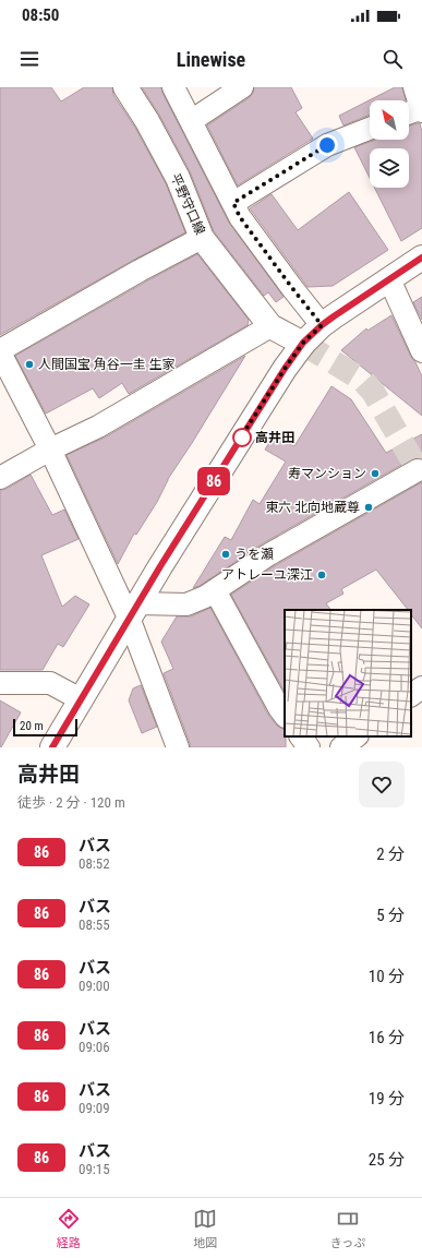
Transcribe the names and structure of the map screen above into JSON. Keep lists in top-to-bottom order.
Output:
{
  "streets": {
    "main road": ["平野守口線"]
  },
  "places": [
    "人間国宝 角谷一圭 生家",
    "高井田",
    "寿マンション",
    "東六 北向地蔵尊",
    "うを瀬",
    "アトレーユ深江"
  ],
  "lines": ["bus line 86"],
  "scale_bar": "20 m",
  "north": "top left",
  "page": {
    "status": "08:50",
    "header": "Linewise",
    "on_map": "86",
    "scale": "20 m",
    "heading": ["高井田", "徒歩 · 2 分 · 120 m"],
    "list": [
      {
        "mark": "86",
        "name": "バス",
        "note": "08:52",
        "value": "2 分"
      },
      {
        "mark": "86",
        "name": "バス",
        "note": "08:55",
        "value": "5 分"
      },
      {
        "mark": "86",
        "name": "バス",
        "note": "09:00",
        "value": "10 分"
      },
      {
        "mark": "86",
        "name": "バス",
        "note": "09:06",
        "value": "16 分"
      },
      {
        "mark": "86",
        "name": "バス",
        "note": "09:09",
        "value": "19 分"
      },
      {
        "mark": "86",
        "name": "バス",
        "note": "09:15",
        "value": "25 分"
      }
    ],
    "tabs": ["経路", "地図", "きっぷ"]
  }
}
